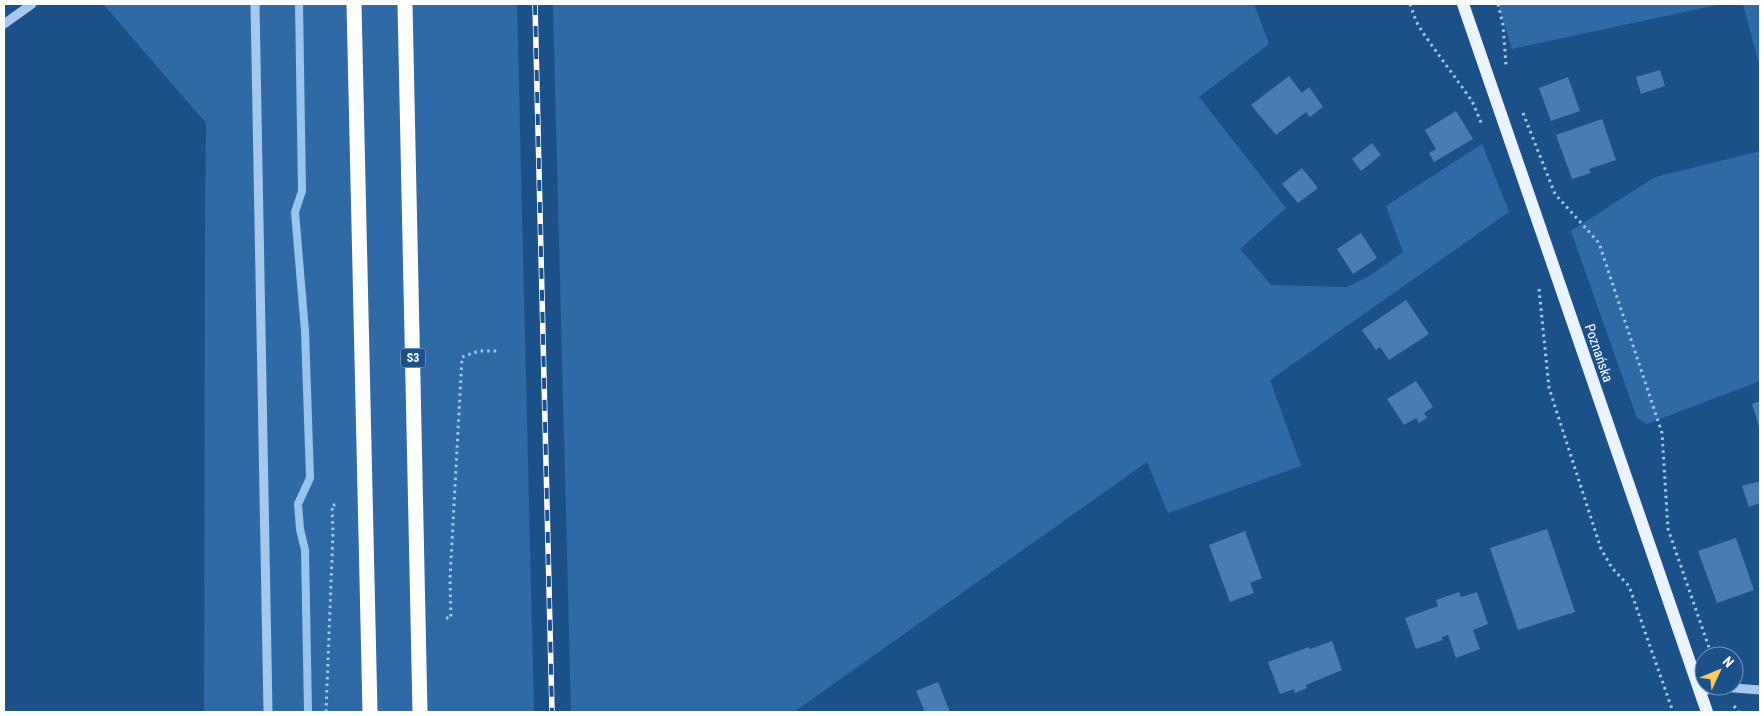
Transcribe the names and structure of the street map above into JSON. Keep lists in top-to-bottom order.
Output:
{
  "streets": {
    "highway": ["S3"],
    "main road": ["Poznańska"]
  },
  "north": "top right"
}
